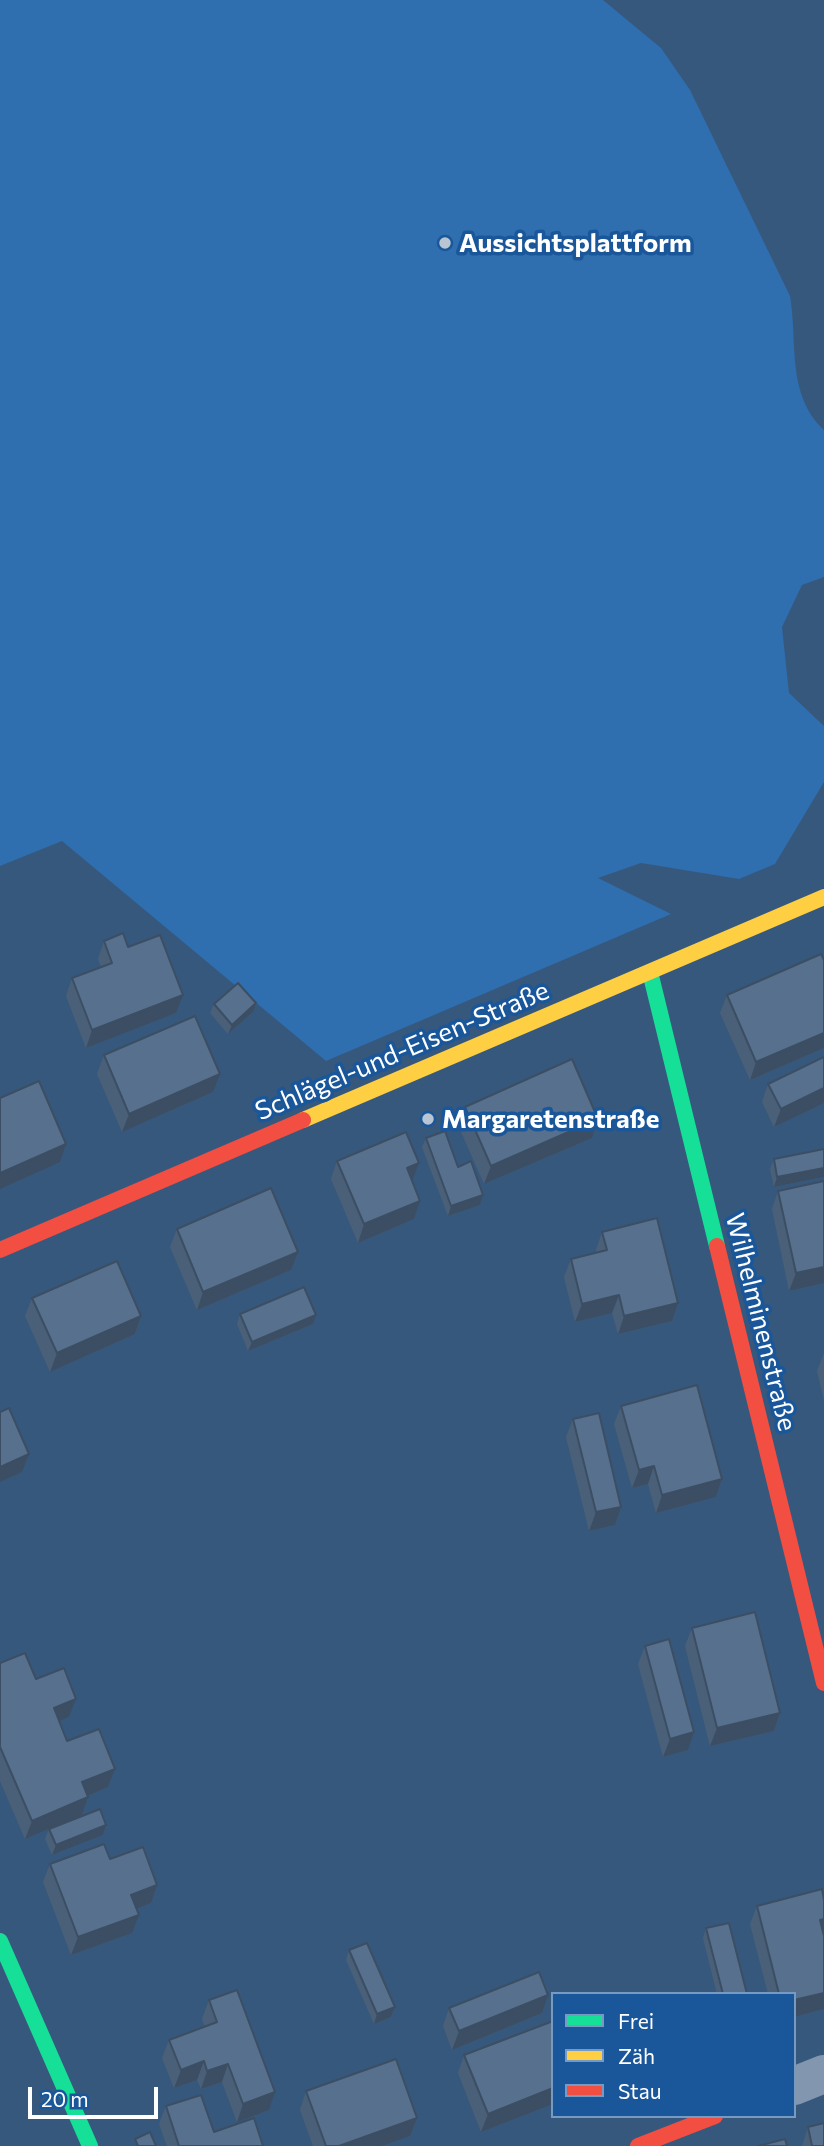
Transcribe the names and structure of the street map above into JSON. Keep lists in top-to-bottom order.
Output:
{
  "streets": {
    "street": ["Schlägel-und-Eisen-Straße", "Wilhelminenstraße"]
  },
  "crossings": [
    ["Schlägel-und-Eisen-Straße", "Wilhelminenstraße"]
  ],
  "places": ["Aussichtsplattform", "Margaretenstraße"],
  "legend": ["Frei", "Zäh", "Stau"],
  "scale_bar": "20 m"
}
